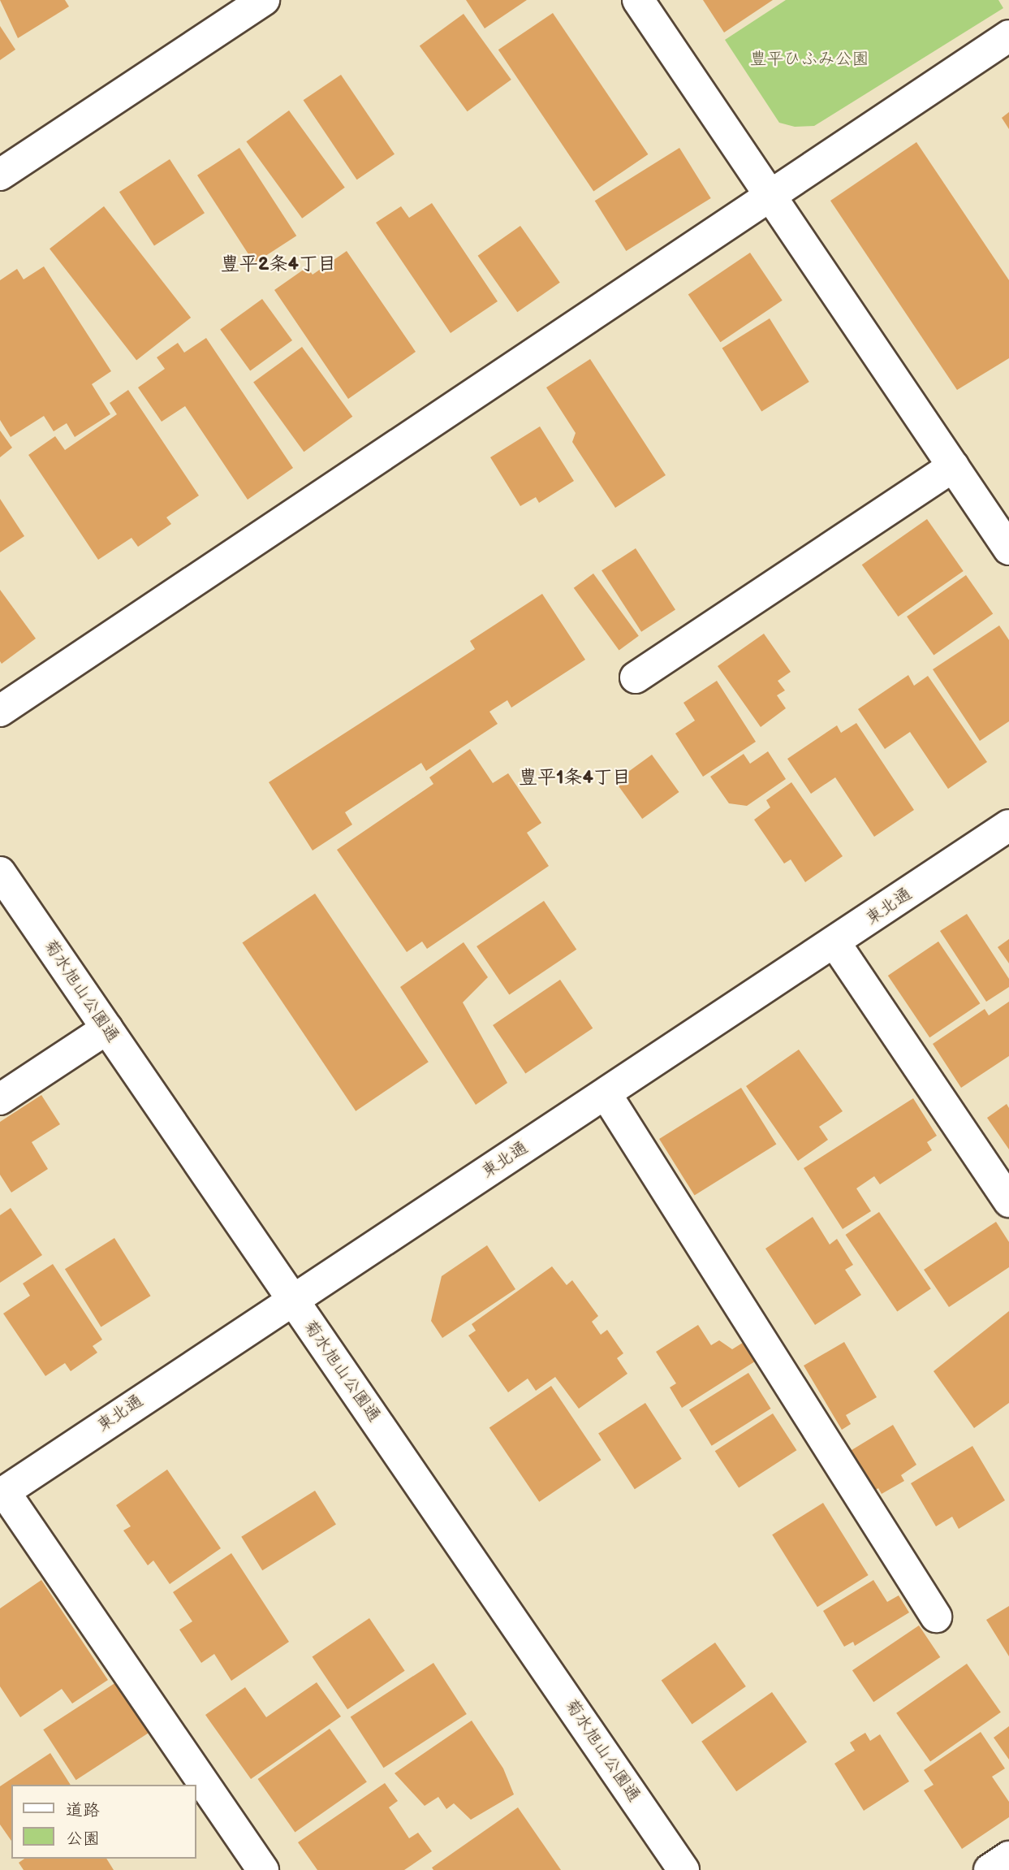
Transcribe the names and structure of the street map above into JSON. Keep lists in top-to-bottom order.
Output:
{
  "streets": {
    "street": ["東北通", "菊水旭山公園通"]
  },
  "crossings": [
    ["東北通", "菊水旭山公園通"]
  ],
  "districts": ["豊平2条4丁目", "豊平1条4丁目"],
  "parks": ["豊平ひふみ公園"],
  "legend": ["道路", "公園"]
}
